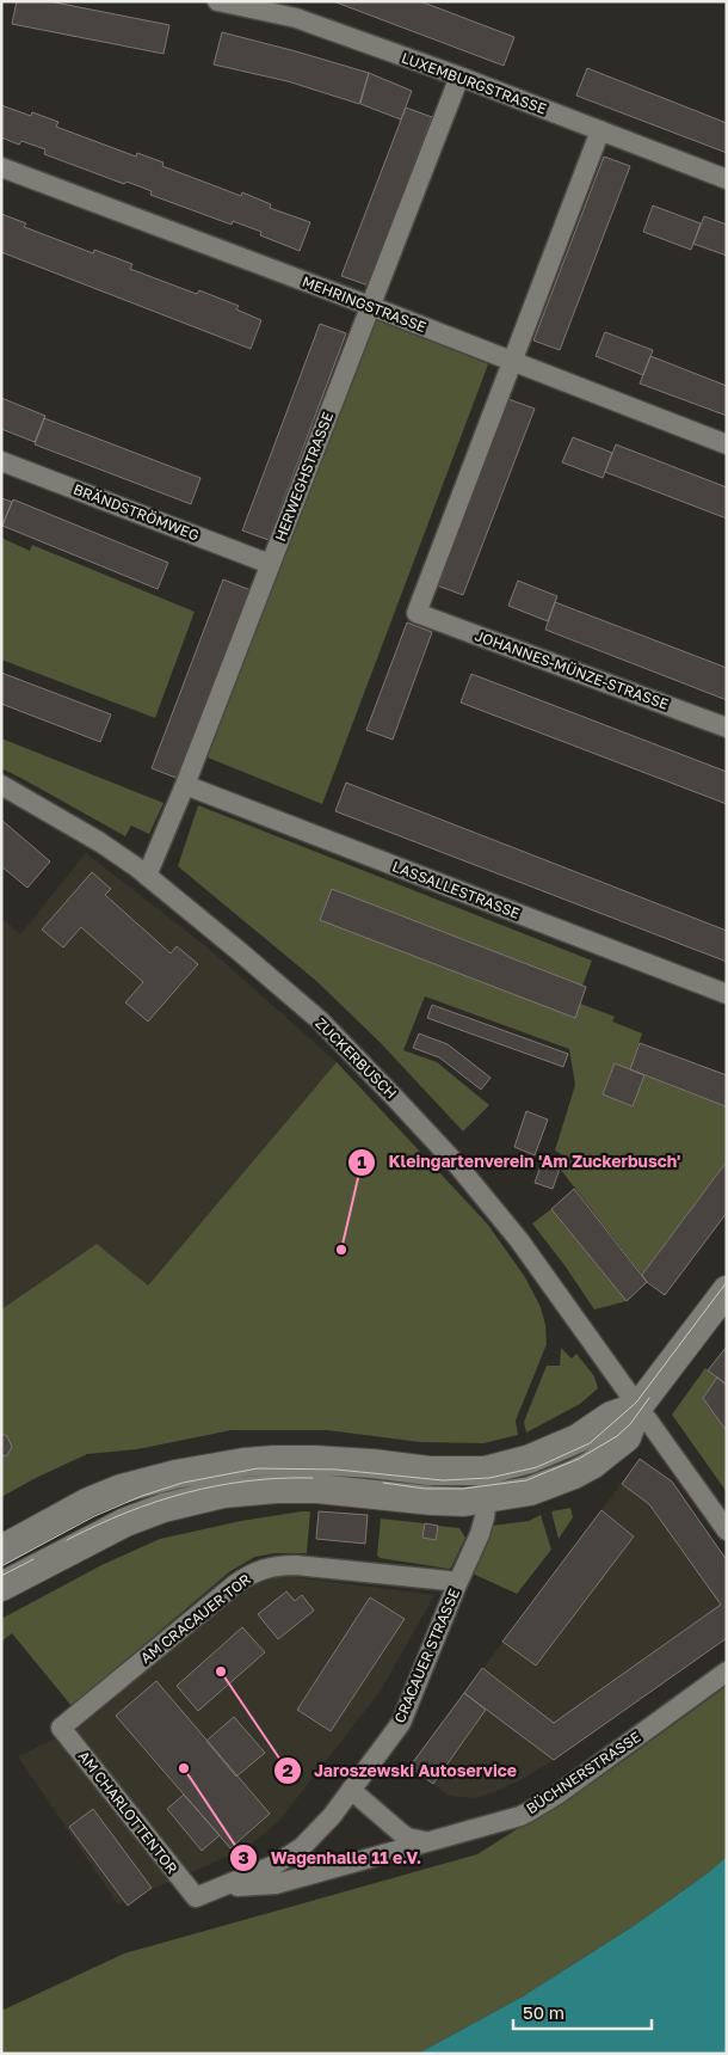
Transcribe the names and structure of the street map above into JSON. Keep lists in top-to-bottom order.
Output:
{
  "streets": {
    "street": [
      "LUXEMBURGSTRASSE",
      "MEHRINGSTRASSE",
      "HERWEGHSTRASSE",
      "BRÄNDSTRÖMWEG",
      "JOHANNES-MÜNZE-STRASSE",
      "LASSALLESTRASSE",
      "ZUCKERBUSCH",
      "AM CRACAUER TOR",
      "CRACAUER STRASSE",
      "BÜCHNERSTRASSE",
      "AM CHARLOTTENTOR"
    ]
  },
  "crossings": [
    ["LUXEMBURGSTRASSE", "HERWEGHSTRASSE"],
    ["MEHRINGSTRASSE", "HERWEGHSTRASSE"],
    ["MEHRINGSTRASSE", "JOHANNES-MÜNZE-STRASSE"],
    ["HERWEGHSTRASSE", "BRÄNDSTRÖMWEG"],
    ["HERWEGHSTRASSE", "LASSALLESTRASSE"],
    ["HERWEGHSTRASSE", "ZUCKERBUSCH"],
    ["AM CRACAUER TOR", "CRACAUER STRASSE"],
    ["AM CRACAUER TOR", "AM CHARLOTTENTOR"],
    ["CRACAUER STRASSE", "BÜCHNERSTRASSE"],
    ["CRACAUER STRASSE", "AM CHARLOTTENTOR"]
  ],
  "places": ["Kleingartenverein 'Am Zuckerbusch'", "Jaroszewski Autoservice", "Wagenhalle 11 e.V."],
  "scale_bar": "50 m"
}
